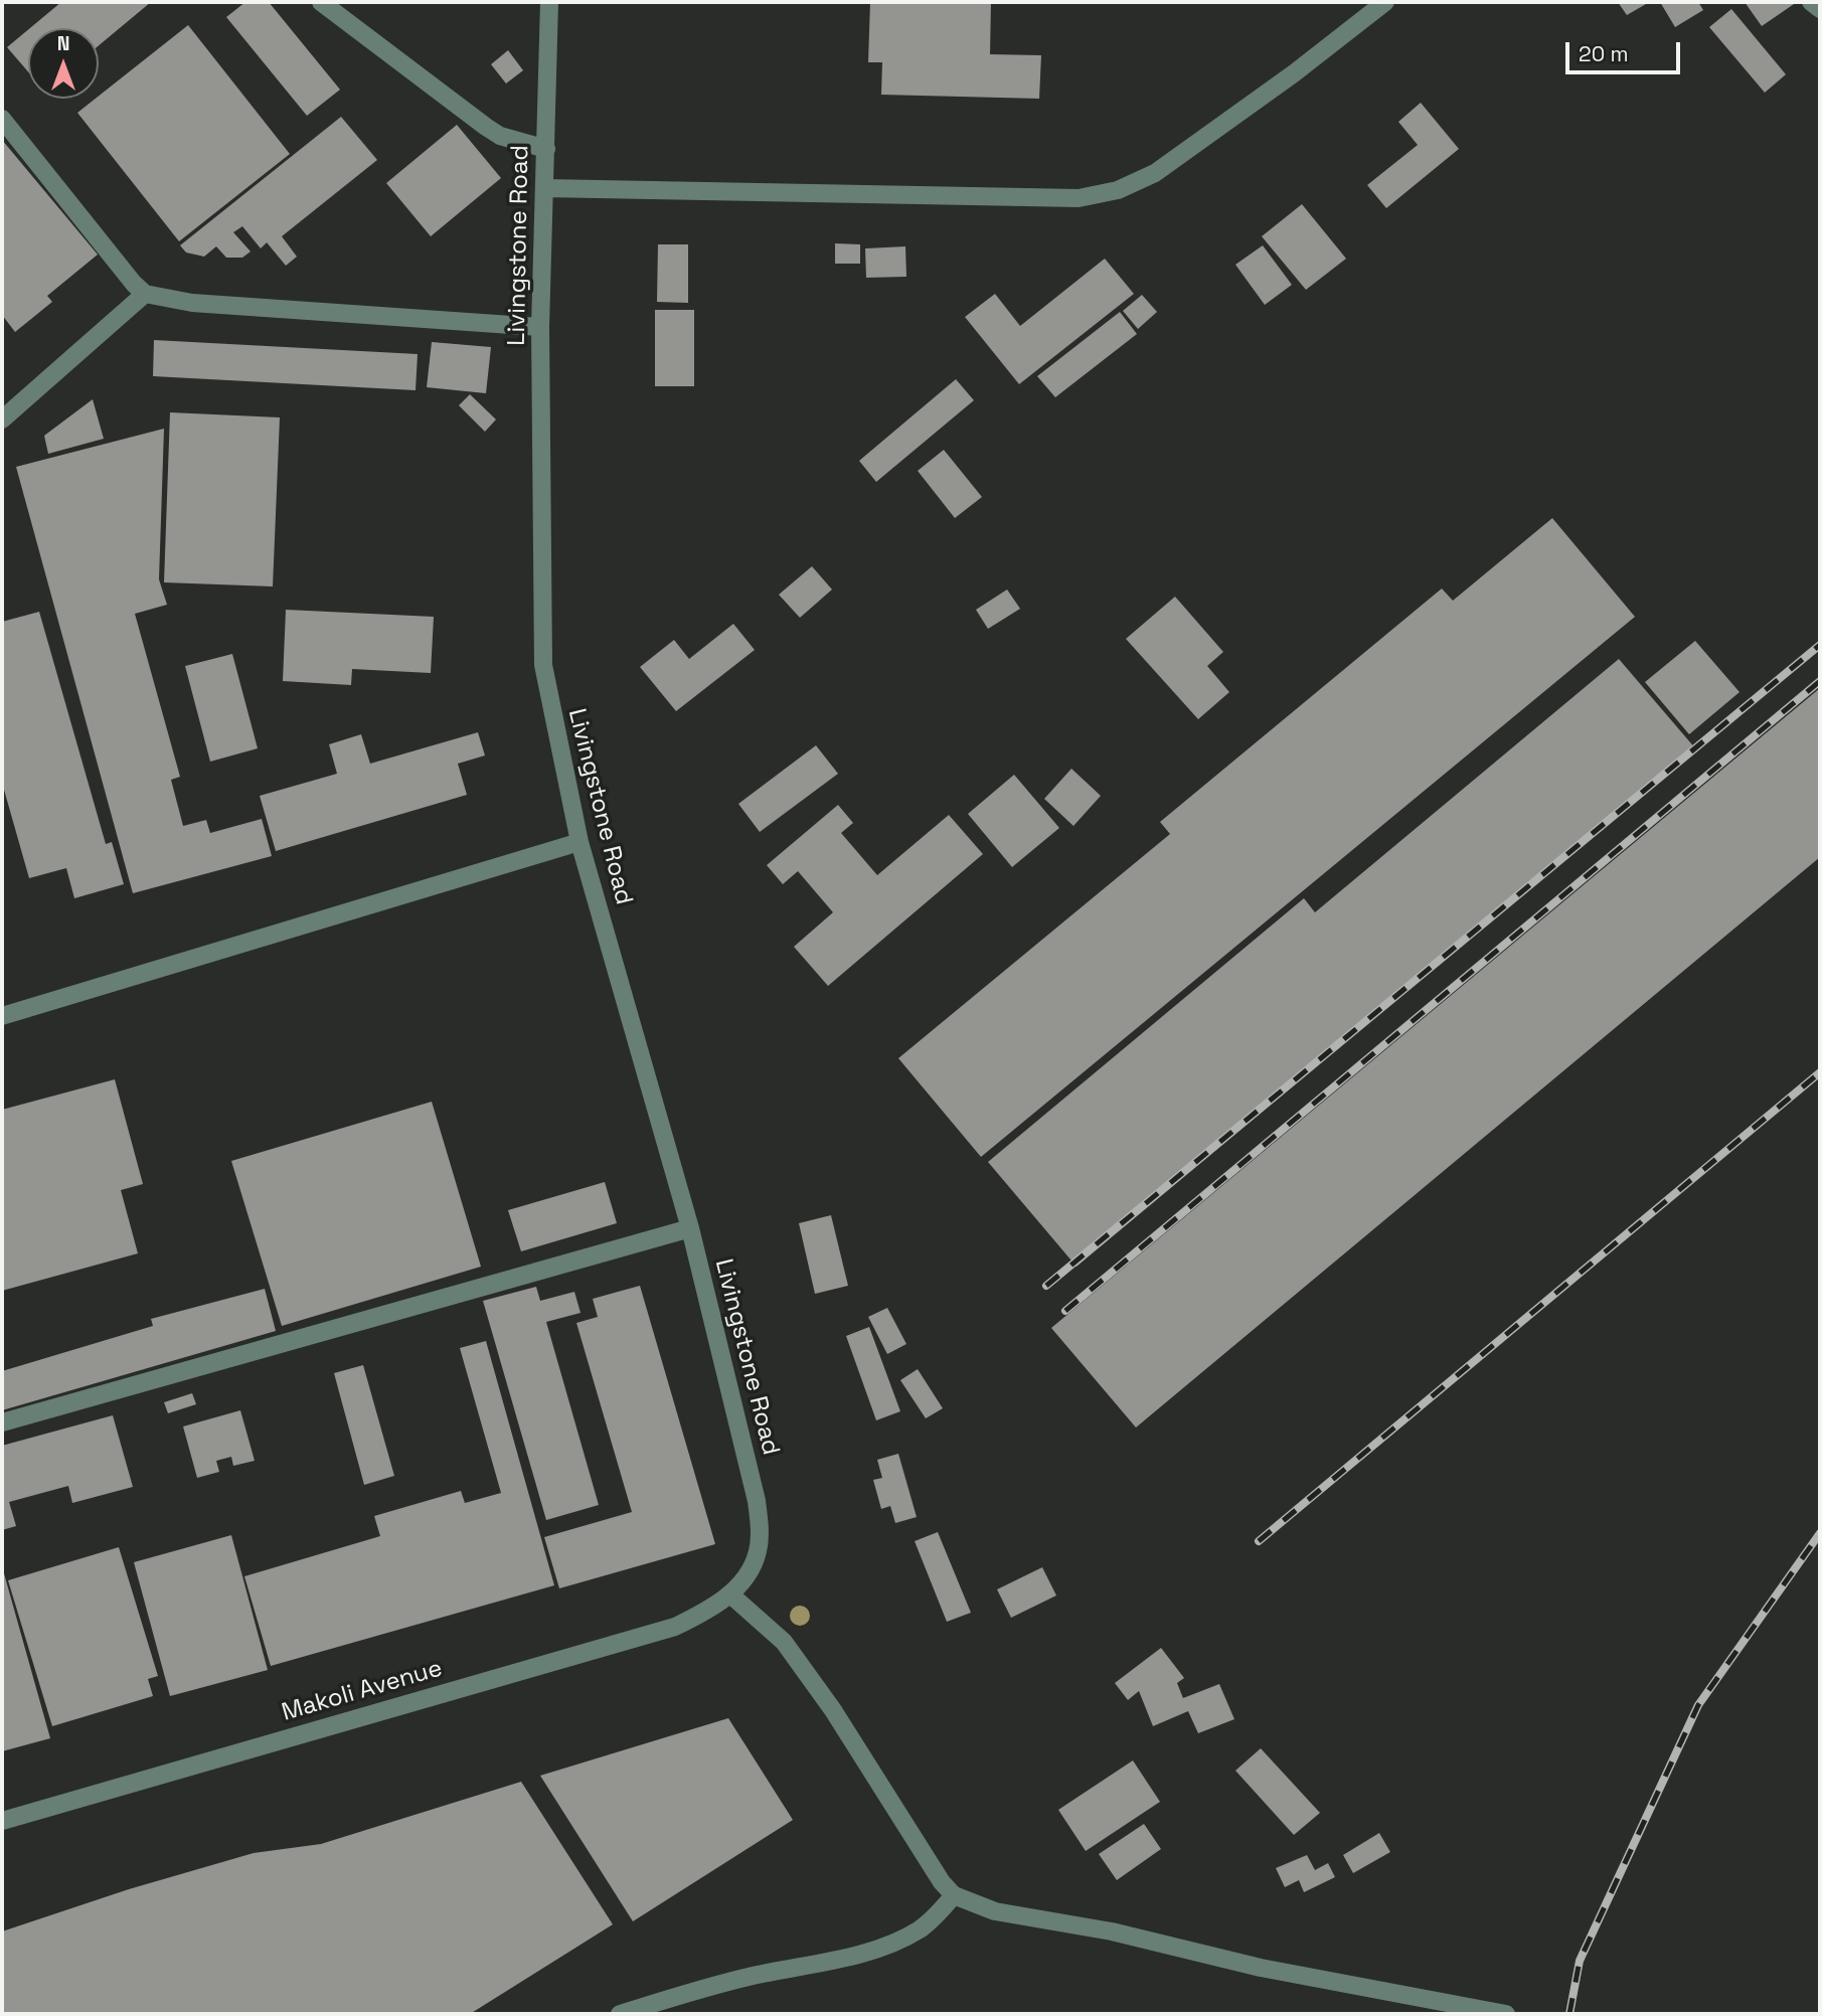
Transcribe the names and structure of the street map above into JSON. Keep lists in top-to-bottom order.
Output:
{
  "streets": {
    "street": ["Livingstone Road", "Makoli Avenue"]
  },
  "crossings": [
    ["Livingstone Road", "Makoli Avenue"]
  ],
  "scale_bar": "20 m",
  "north": "top"
}
